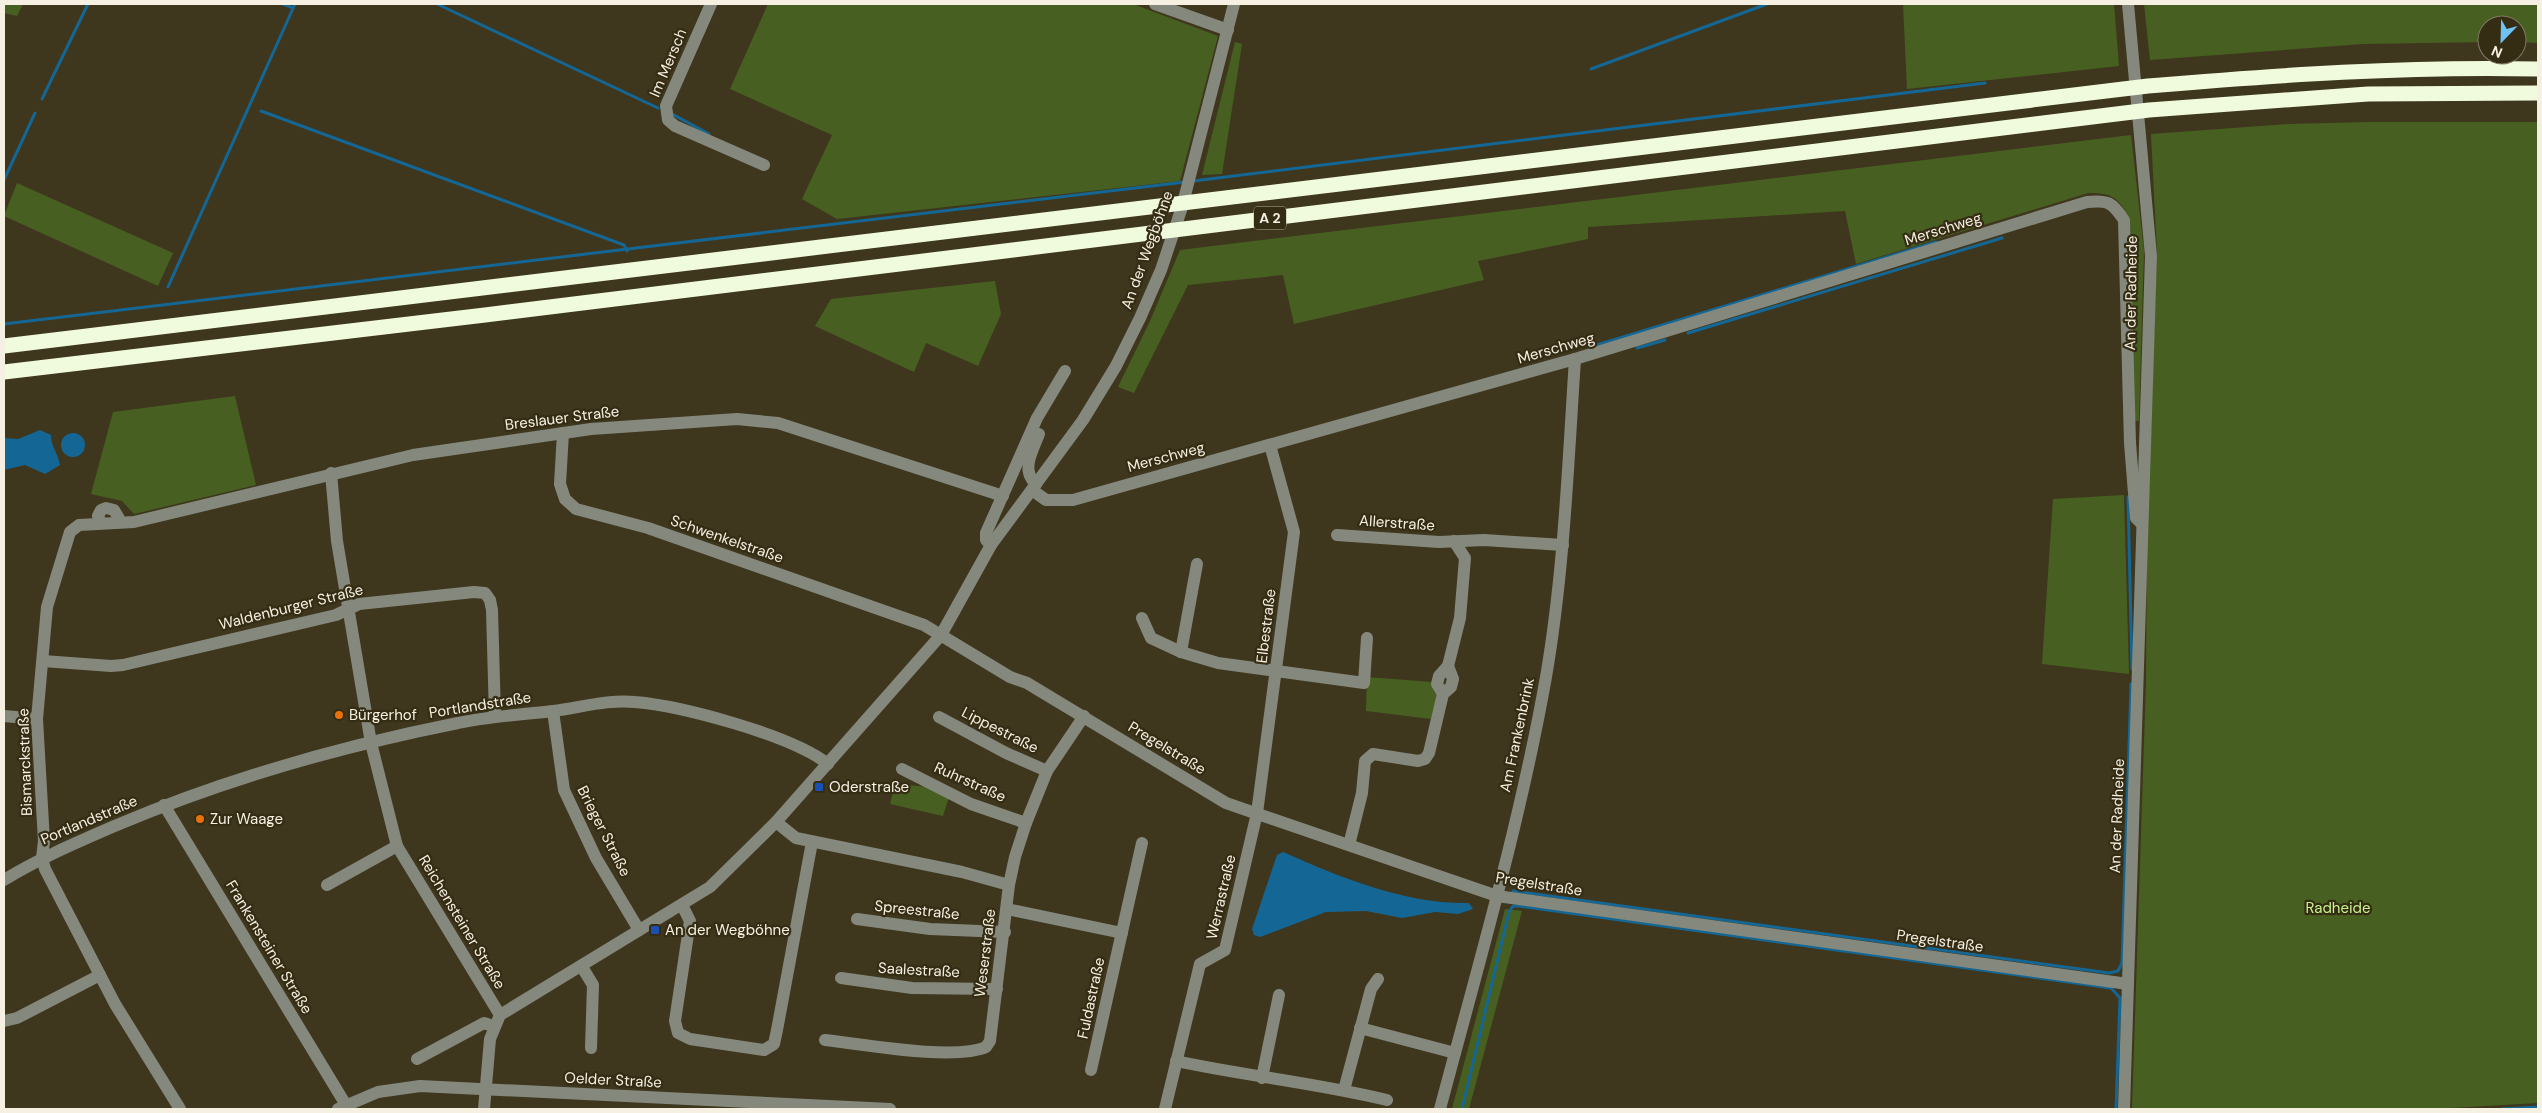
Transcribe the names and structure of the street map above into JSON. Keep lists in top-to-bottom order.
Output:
{
  "streets": {
    "highway": ["A 2"],
    "street": [
      "Im Mersch",
      "Merschweg",
      "An der Wegböhne",
      "An der Radheide",
      "Breslauer Straße",
      "Allerstraße",
      "Schwenkelstraße",
      "Waldenburger Straße",
      "Elbestraße",
      "Portlandstraße",
      "Lippestraße",
      "Am Frankenbrink",
      "Pregelstraße",
      "Bismarckstraße",
      "Ruhrstraße",
      "Brieger Straße",
      "Werrastraße",
      "Spreestraße",
      "Reichensteiner Straße",
      "Frankensteiner Straße",
      "Weserstraße",
      "Saalestraße",
      "Fuldastraße",
      "Oelder Straße"
    ]
  },
  "crossings": [
    ["Merschweg", "An der Wegböhne"],
    ["Merschweg", "An der Radheide"],
    ["Merschweg", "Elbestraße"],
    ["Merschweg", "Am Frankenbrink"],
    ["An der Wegböhne", "Schwenkelstraße"],
    ["An der Wegböhne", "Portlandstraße"],
    ["An der Wegböhne", "Pregelstraße"],
    ["An der Wegböhne", "Brieger Straße"],
    ["An der Wegböhne", "Reichensteiner Straße"],
    ["An der Radheide", "Pregelstraße"],
    ["Breslauer Straße", "Schwenkelstraße"],
    ["Breslauer Straße", "Bismarckstraße"],
    ["Breslauer Straße", "Reichensteiner Straße"],
    ["Allerstraße", "Am Frankenbrink"],
    ["Schwenkelstraße", "Pregelstraße"],
    ["Waldenburger Straße", "Portlandstraße"],
    ["Waldenburger Straße", "Bismarckstraße"],
    ["Waldenburger Straße", "Reichensteiner Straße"],
    ["Elbestraße", "Pregelstraße"],
    ["Elbestraße", "Werrastraße"],
    ["Portlandstraße", "Bismarckstraße"],
    ["Portlandstraße", "Brieger Straße"],
    ["Portlandstraße", "Reichensteiner Straße"],
    ["Portlandstraße", "Frankensteiner Straße"],
    ["Lippestraße", "Weserstraße"],
    ["Am Frankenbrink", "Pregelstraße"],
    ["Pregelstraße", "Werrastraße"],
    ["Pregelstraße", "Weserstraße"],
    ["Ruhrstraße", "Weserstraße"],
    ["Spreestraße", "Weserstraße"],
    ["Frankensteiner Straße", "Oelder Straße"],
    ["Weserstraße", "Saalestraße"]
  ],
  "parks": ["Radheide"],
  "places": {
    "other": ["Bürgerhof", "Zur Waage"],
    "transit": ["Oderstraße", "An der Wegböhne"]
  },
  "north": "bottom left"
}
